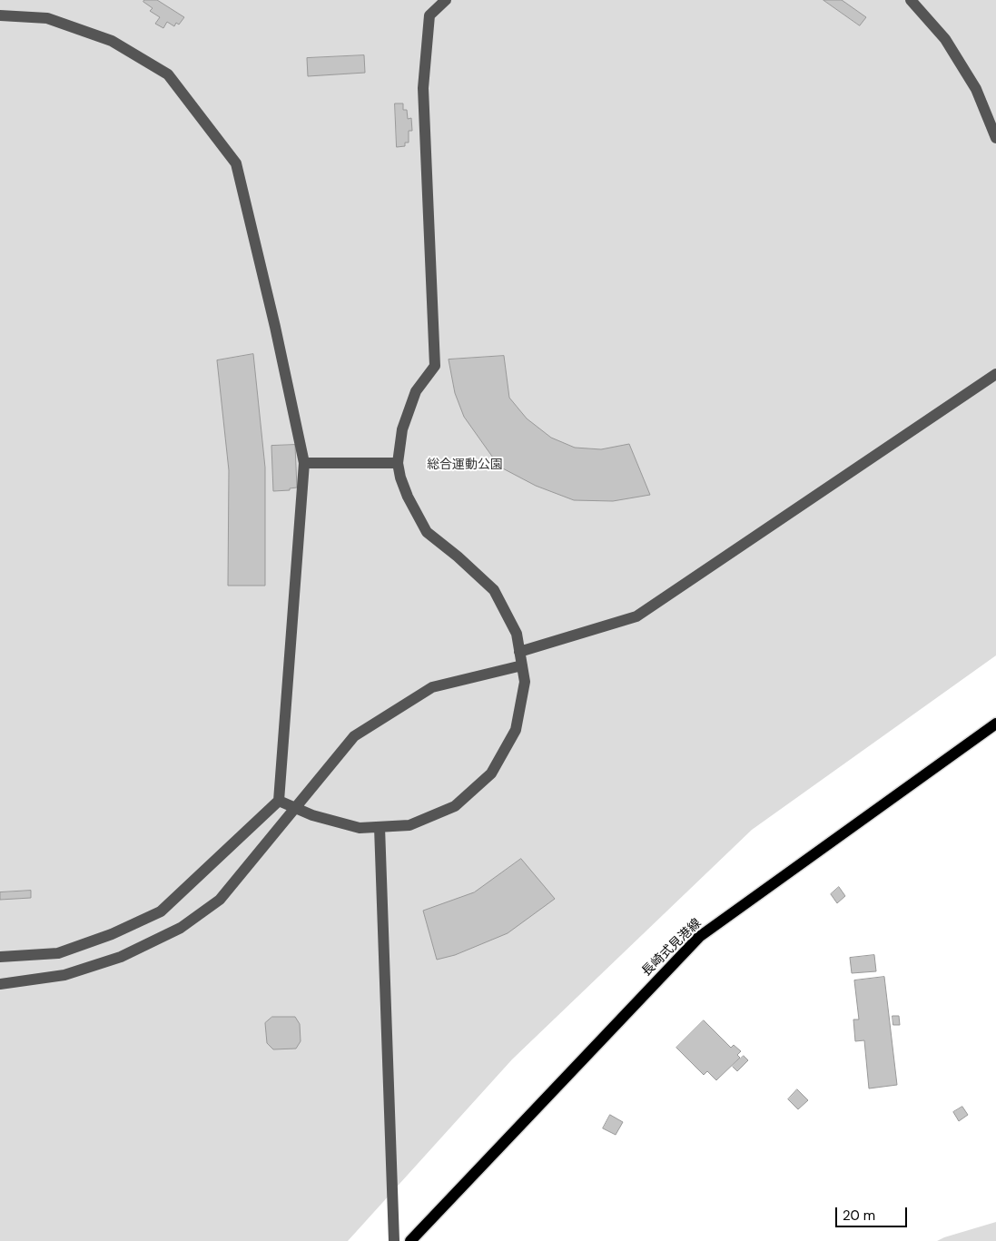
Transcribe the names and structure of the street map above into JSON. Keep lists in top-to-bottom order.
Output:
{
  "streets": {
    "main road": ["長崎式見港線"]
  },
  "parks": ["総合運動公園"],
  "scale_bar": "20 m"
}
